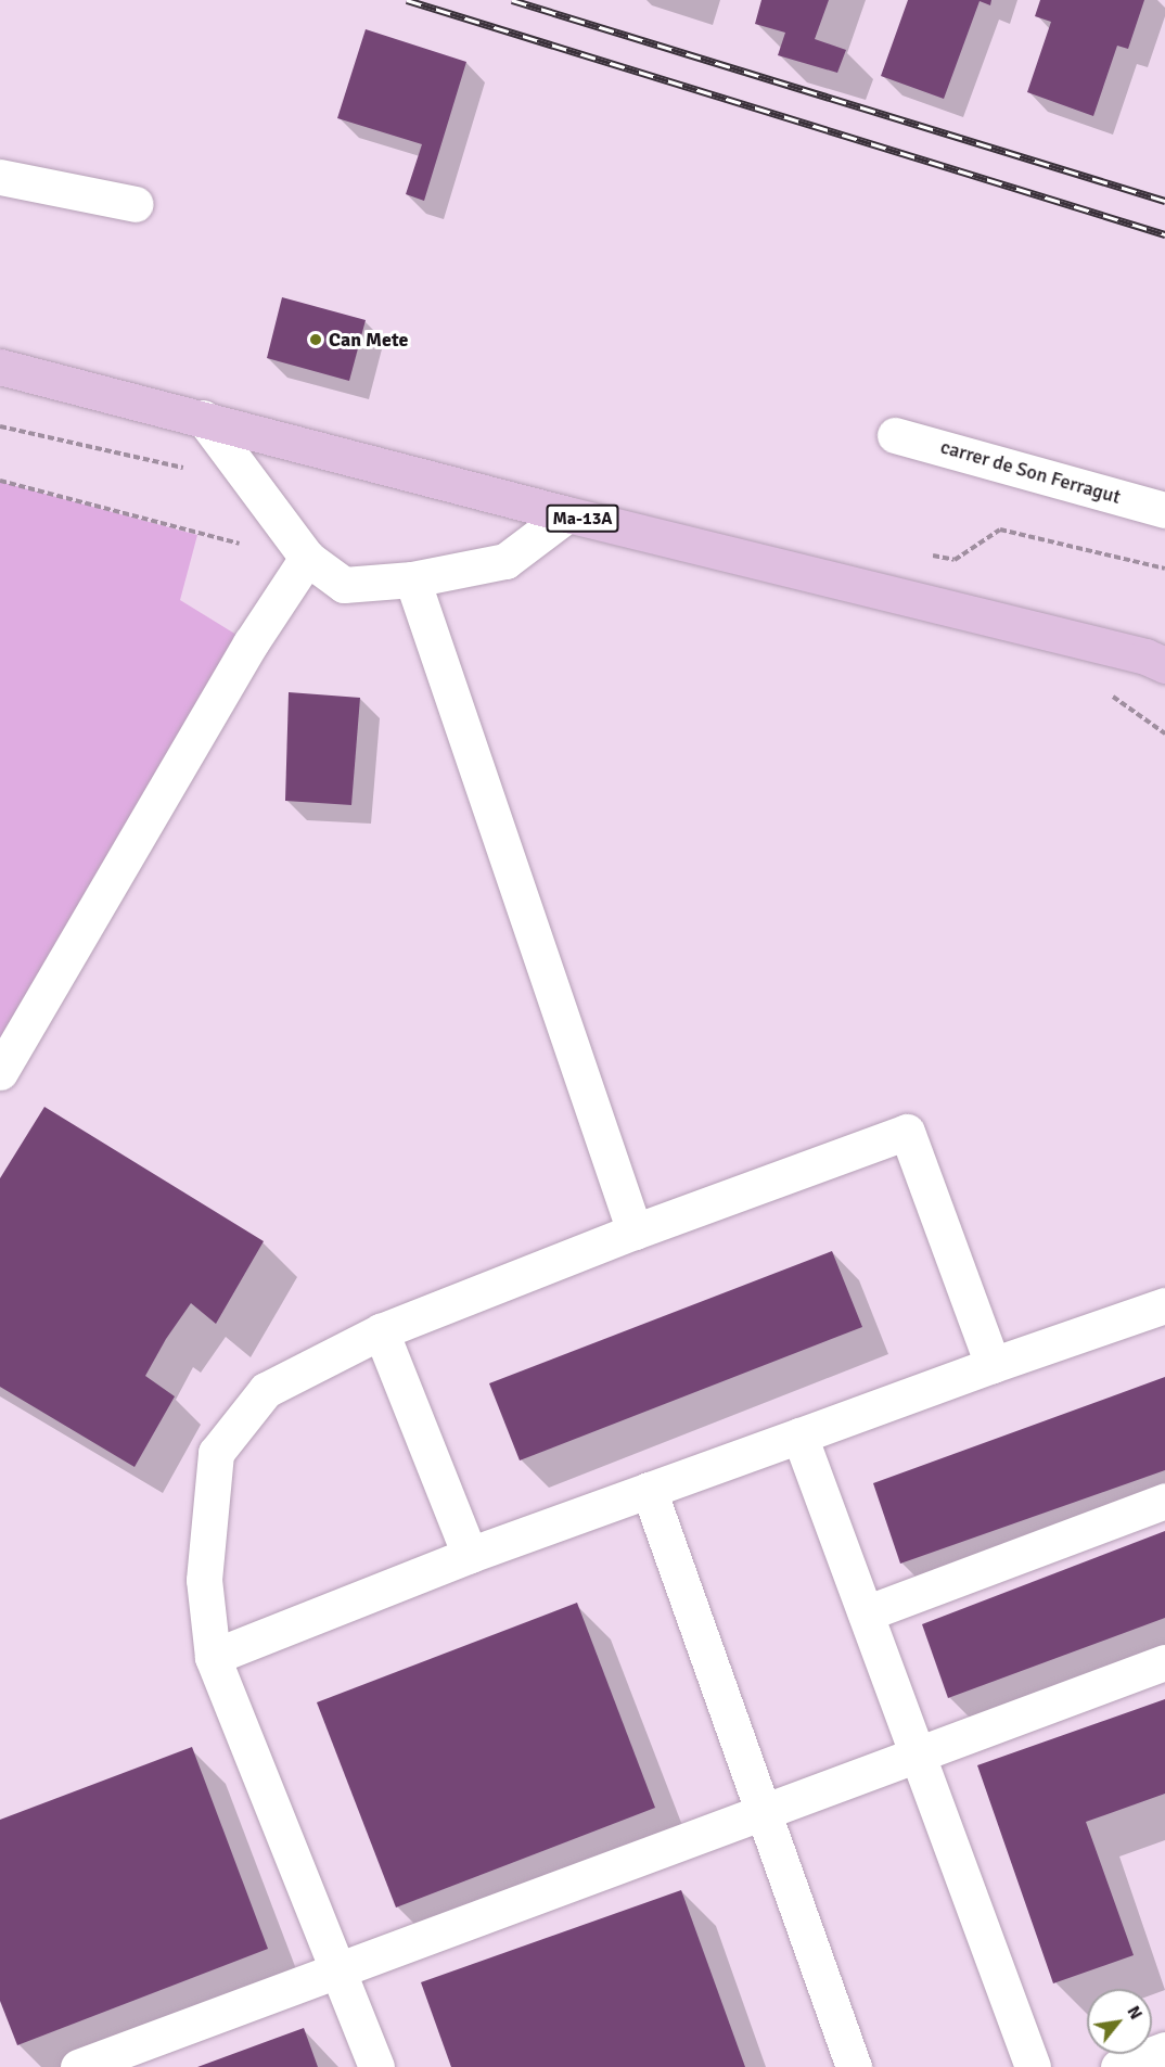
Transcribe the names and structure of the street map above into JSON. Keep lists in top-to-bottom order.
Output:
{
  "streets": {
    "main road": ["Ma-13A"],
    "street": ["carrer de Son Ferragut"]
  },
  "places": ["Can Mete"],
  "north": "top right"
}
